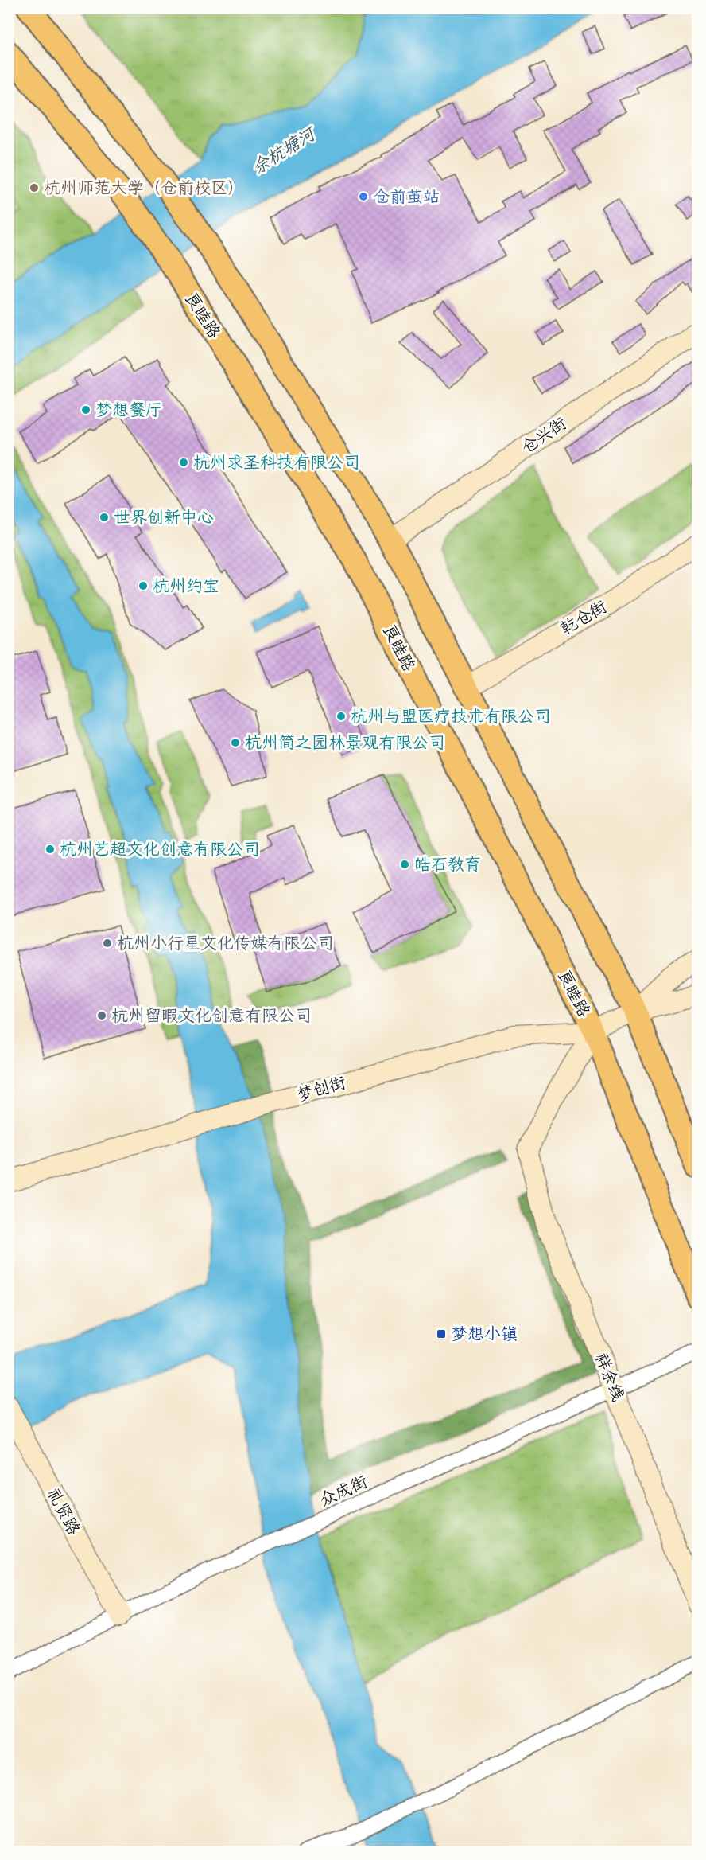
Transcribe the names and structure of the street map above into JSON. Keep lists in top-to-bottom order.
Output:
{
  "streets": {
    "main road": ["良睦路"],
    "street": [
      "仓兴街",
      "乾仓街",
      "梦创街",
      "祥余线",
      "众成街",
      "礼贤路"
    ]
  },
  "crossings": [
    ["良睦路", "梦创街"],
    ["良睦路", "祥余线"],
    ["梦创街", "祥余线"],
    ["祥余线", "众成街"],
    ["众成街", "礼贤路"]
  ],
  "water": ["余杭塘河"],
  "places": {
    "other": [
      "杭州师范大学（仓前校区）",
      "仓前茧站",
      "梦想餐厅",
      "杭州求圣科技有限公司",
      "世界创新中心",
      "杭州约宝",
      "杭州与盟医疗技术有限公司",
      "杭州简之园林景观有限公司",
      "杭州艺超文化创意有限公司",
      "皓石教育",
      "杭州小行星文化传媒有限公司",
      "杭州留暇文化创意有限公司"
    ],
    "transit": ["梦想小镇"]
  }
}
